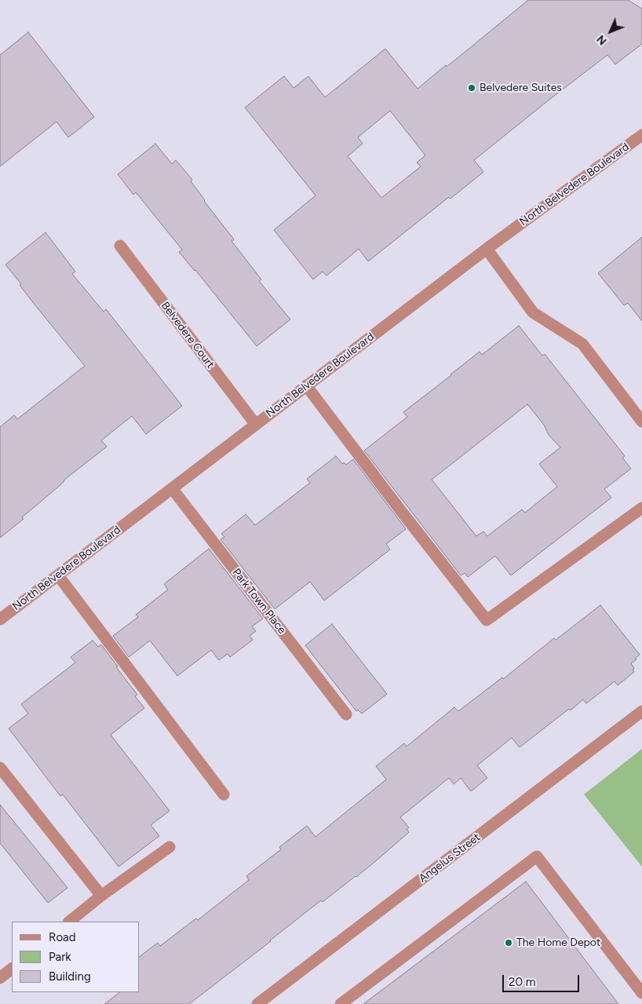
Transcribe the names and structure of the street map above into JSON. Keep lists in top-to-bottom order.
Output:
{
  "streets": {
    "street": [
      "North Belvedere Boulevard",
      "Belvedere Court",
      "Park Town Place",
      "Angelus Street"
    ]
  },
  "crossings": [
    ["North Belvedere Boulevard", "Belvedere Court"],
    ["North Belvedere Boulevard", "Park Town Place"]
  ],
  "places": ["Belvedere Suites", "The Home Depot"],
  "legend": ["Road", "Park", "Building"],
  "scale_bar": "20 m",
  "north": "bottom left"
}
